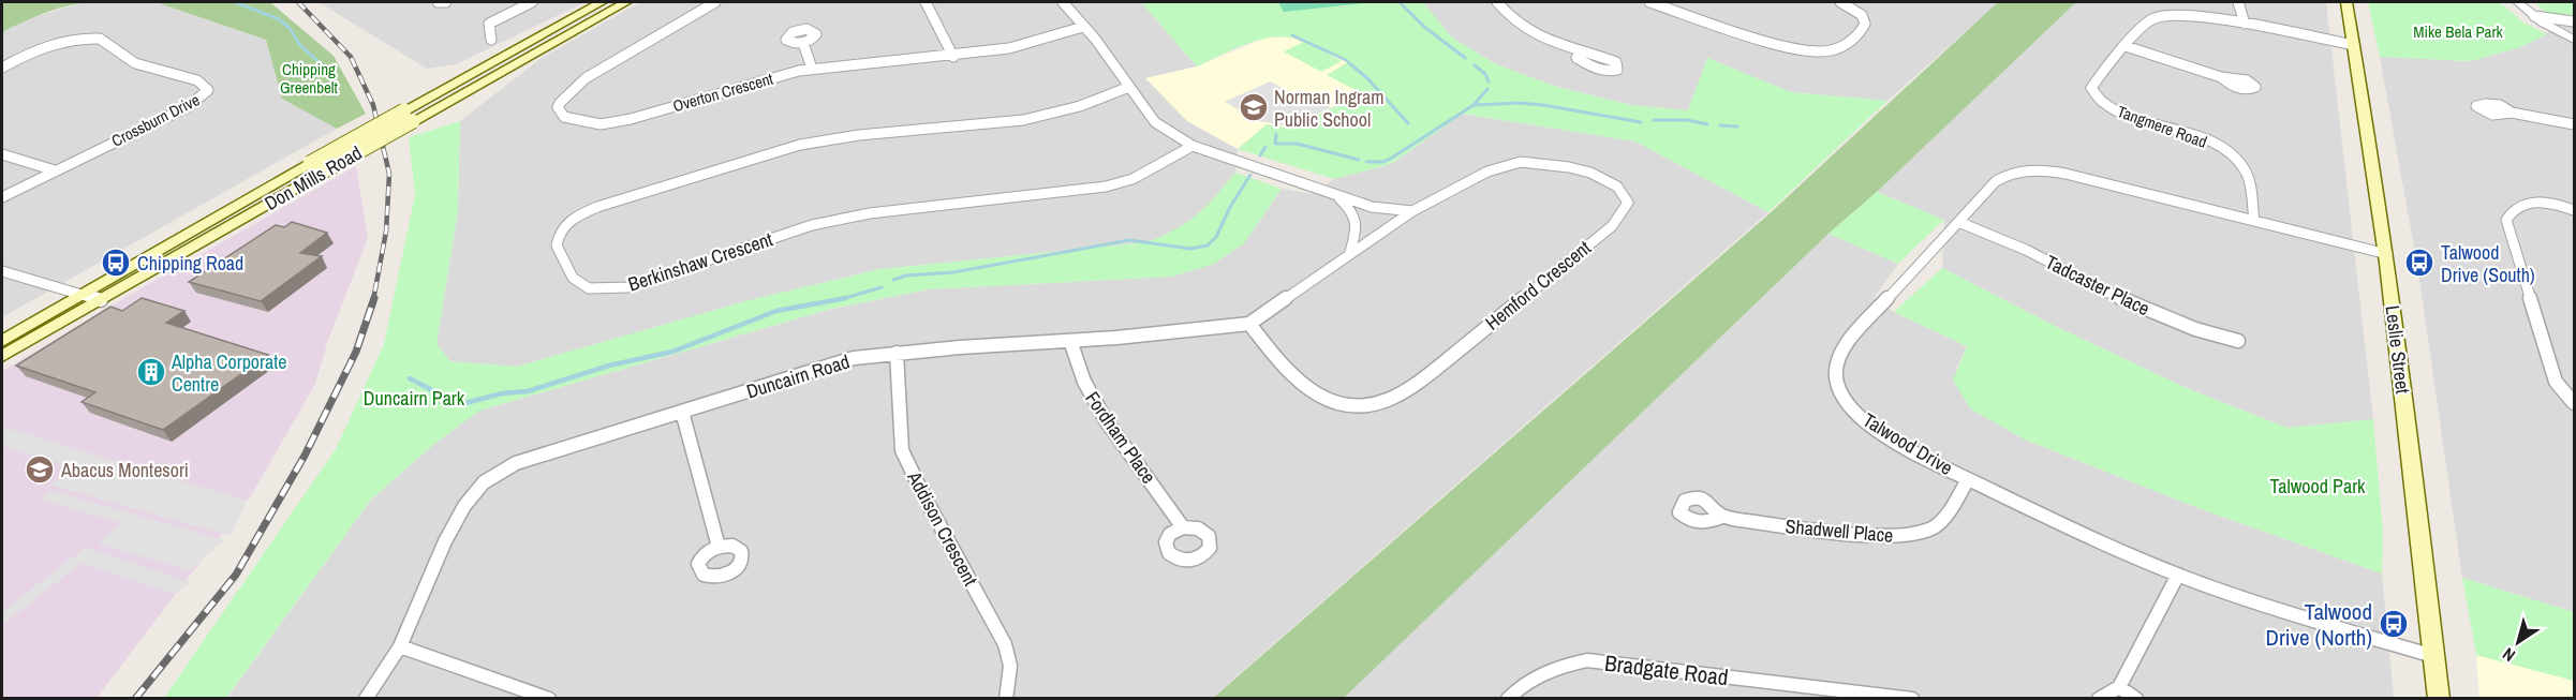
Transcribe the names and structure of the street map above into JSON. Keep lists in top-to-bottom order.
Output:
{
  "streets": {
    "main road": ["Don Mills Road", "Leslie Street"],
    "street": [
      "Overton Crescent",
      "Crossburn Drive",
      "Tangmere Road",
      "Berkinshaw Crescent",
      "Hemford Crescent",
      "Tadcaster Place",
      "Duncairn Road",
      "Fordham Place",
      "Talwood Drive",
      "Addison Crescent",
      "Shadwell Place",
      "Bradgate Road"
    ]
  },
  "crossings": [
    ["Tangmere Road", "Leslie Street"],
    ["Tangmere Road", "Talwood Drive"],
    ["Hemford Crescent", "Duncairn Road"],
    ["Tadcaster Place", "Talwood Drive"],
    ["Leslie Street", "Talwood Drive"],
    ["Duncairn Road", "Fordham Place"],
    ["Duncairn Road", "Addison Crescent"],
    ["Talwood Drive", "Shadwell Place"]
  ],
  "parks": [
    "Mike Bela Park",
    "Chipping Greenbelt",
    "Duncairn Park",
    "Talwood Park"
  ],
  "places": {
    "school or university": ["Norman Ingram Public School", "Abacus Montesori"],
    "bus stop": ["Chipping Road", "Talwood Drive (South)", "Talwood Drive (North)"],
    "building": ["Alpha Corporate Centre"]
  },
  "north": "bottom left"
}
